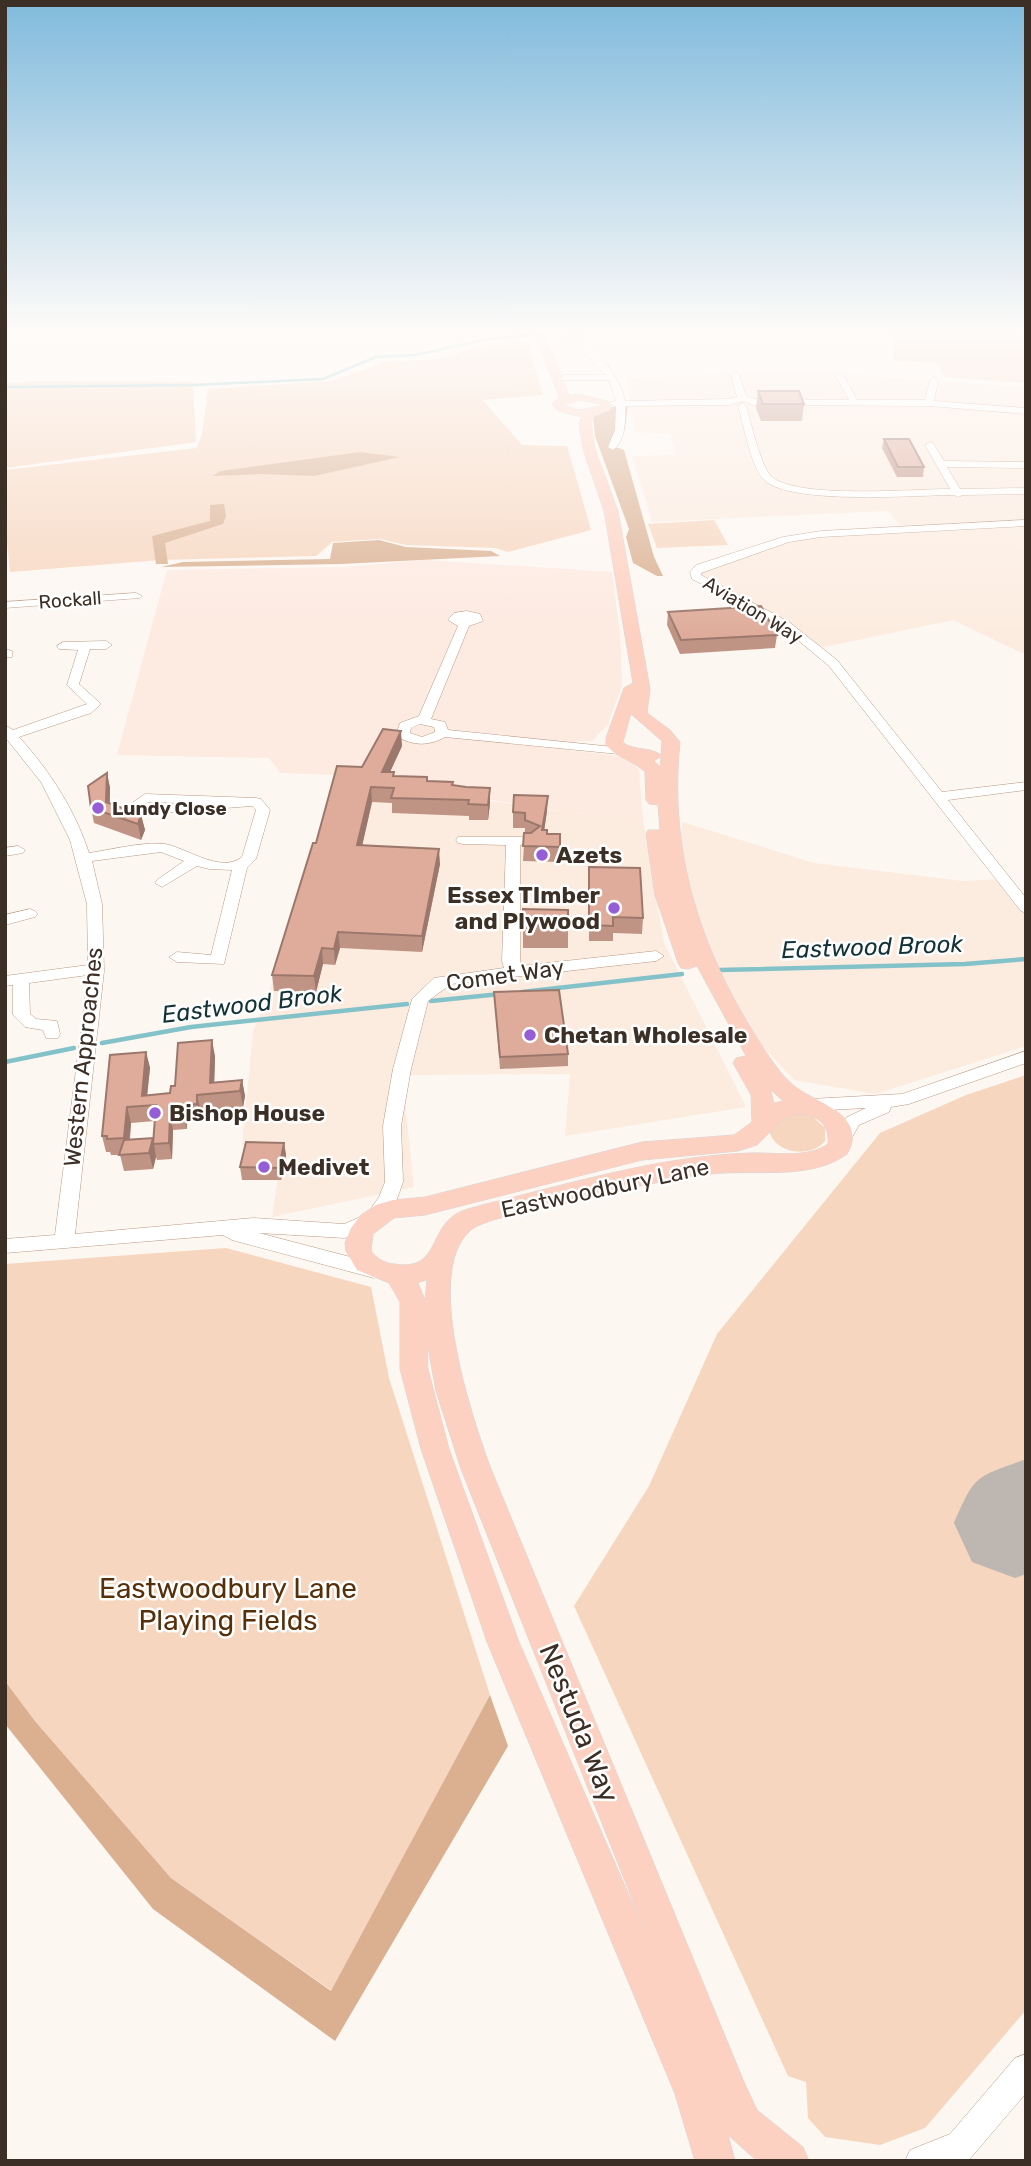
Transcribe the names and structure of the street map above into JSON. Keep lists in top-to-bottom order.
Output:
{
  "streets": {
    "main road": ["Eastwoodbury Lane", "Nestuda Way"],
    "street": [
      "Rockall",
      "Aviation Way",
      "Comet Way",
      "Western Approaches"
    ]
  },
  "crossings": [
    ["Comet Way", "Eastwoodbury Lane"],
    ["Comet Way", "Nestuda Way"],
    ["Western Approaches", "Eastwoodbury Lane"],
    ["Eastwoodbury Lane", "Nestuda Way"]
  ],
  "water": ["Eastwood Brook"],
  "parks": ["Eastwoodbury Lane Playing Fields"],
  "places": [
    "Lundy Close",
    "Azets",
    "Essex TImber and Plywood",
    "Chetan Wholesale",
    "Bishop House",
    "Medivet"
  ]
}
